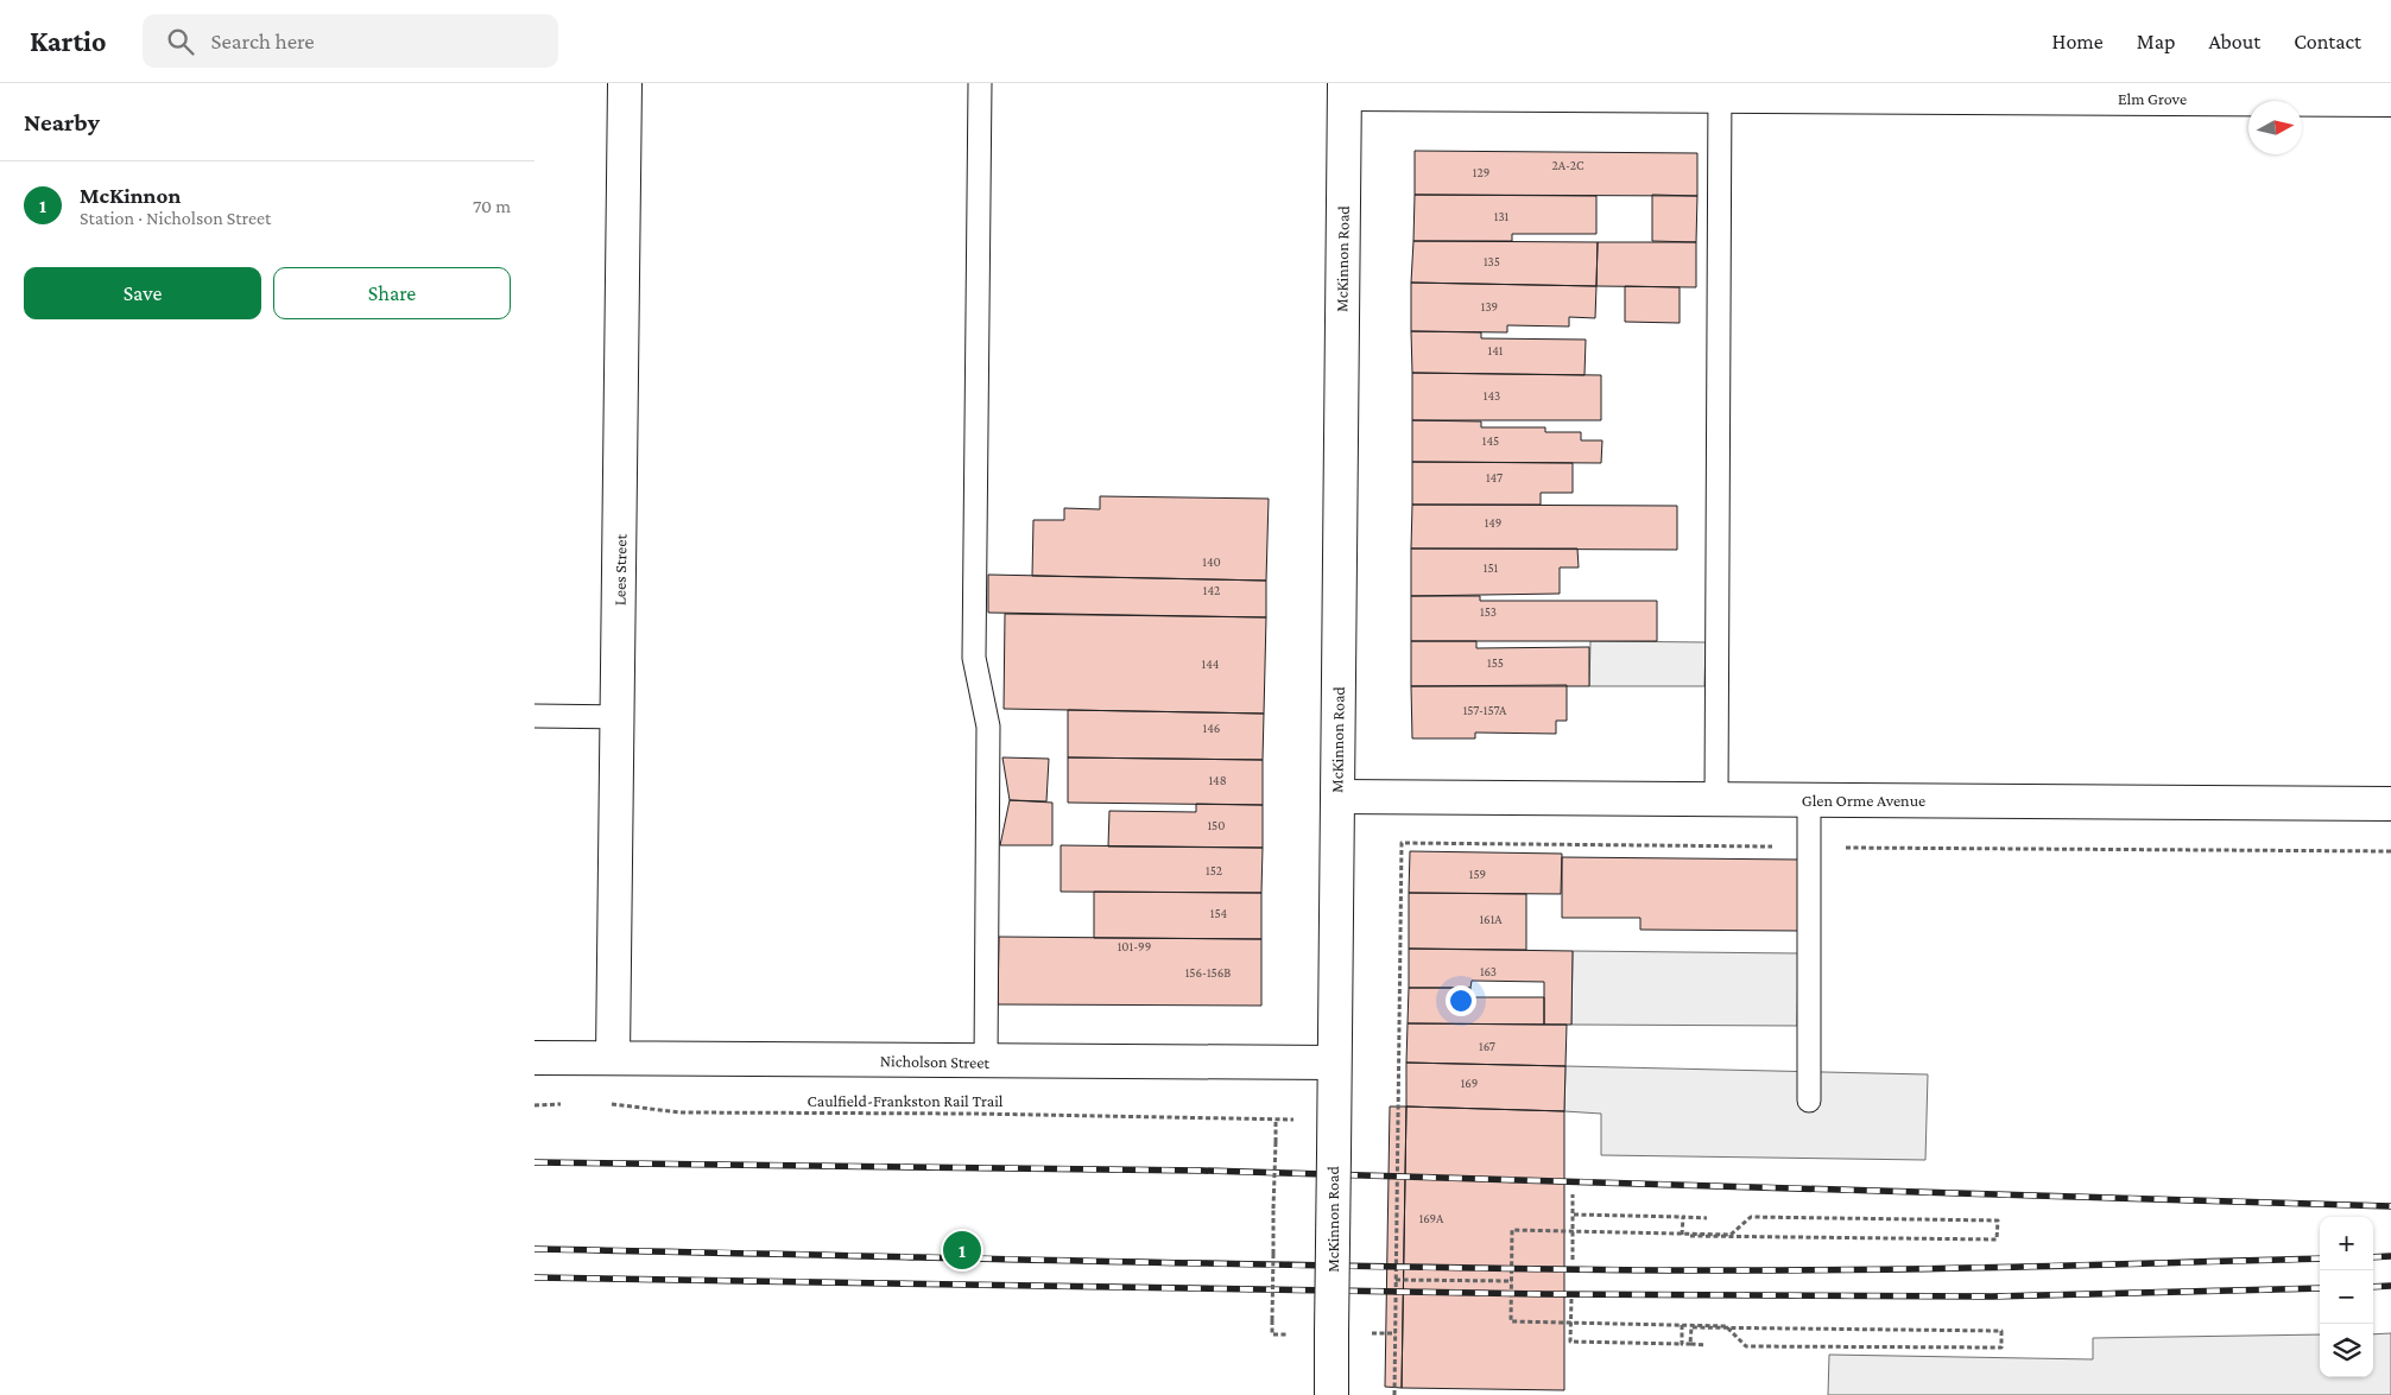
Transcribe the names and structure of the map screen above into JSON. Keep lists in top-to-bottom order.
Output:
{
  "streets": {
    "street": [
      "Elm Grove",
      "McKinnon Road",
      "Lees Street",
      "Glen Orme Avenue",
      "Nicholson Street"
    ],
    "path": ["Caulfield-Frankston Rail Trail"]
  },
  "crossings": [
    ["Elm Grove", "McKinnon Road"],
    ["McKinnon Road", "Glen Orme Avenue"],
    ["McKinnon Road", "Nicholson Street"],
    ["Lees Street", "Nicholson Street"]
  ],
  "house_numbers": [
    "2A-2C",
    "129",
    "131",
    "135",
    "139",
    "141",
    "143",
    "145",
    "147",
    "149",
    "140",
    "151",
    "142",
    "153",
    "155",
    "144",
    "157-157A",
    "146",
    "148",
    "150",
    "152",
    "159",
    "154",
    "161A",
    "101-99",
    "163",
    "156-156B",
    "167",
    "169",
    "169A"
  ],
  "north": "right",
  "page": {
    "header": "Kartio",
    "search": "Search here",
    "nav": [
      "Home",
      "Map",
      "About",
      "Contact"
    ],
    "heading": "Nearby",
    "list": [
      {
        "mark": "1",
        "name": "McKinnon",
        "note": "Station · Nicholson Street",
        "value": "70 m"
      }
    ],
    "buttons": ["Save", "Share"],
    "map_buttons": ["+", "−"],
    "pins": "1"
  }
}
